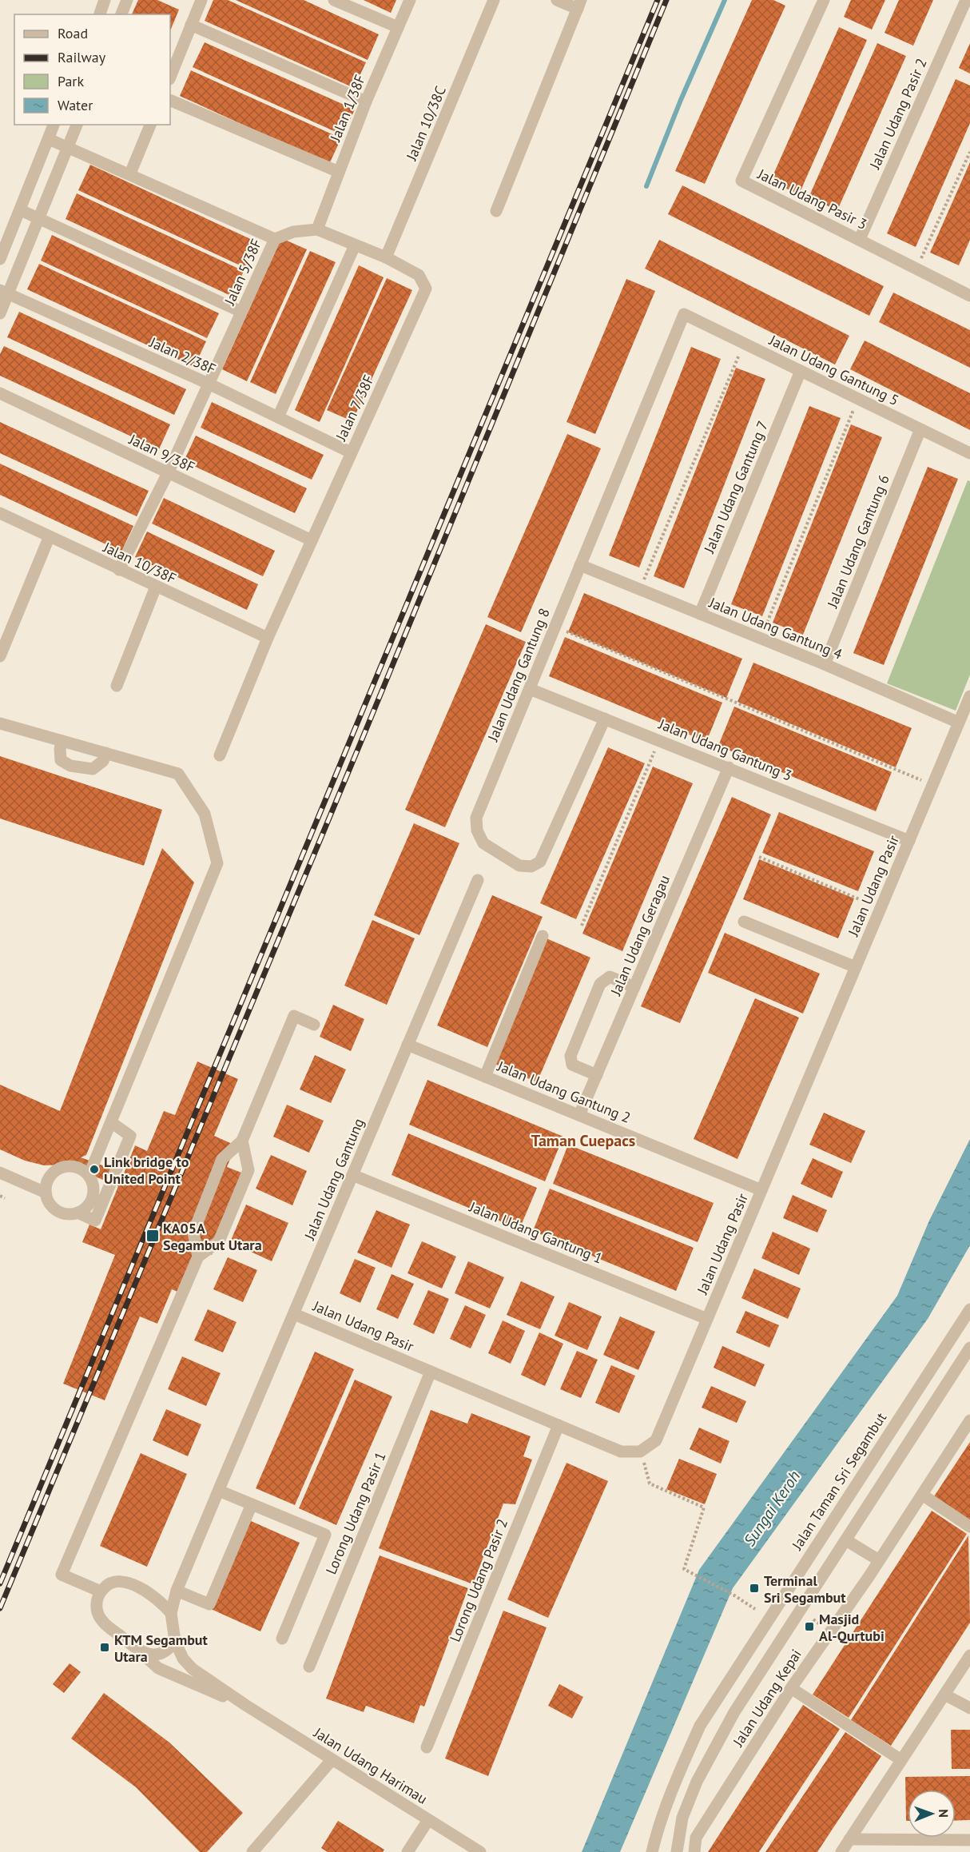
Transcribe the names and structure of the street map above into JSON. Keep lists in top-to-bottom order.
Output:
{
  "streets": {
    "street": [
      "Jalan 1/38F",
      "Jalan Udang Pasir 2",
      "Jalan 10/38C",
      "Jalan Udang Pasir 3",
      "Jalan 5/38F",
      "Jalan 2/38F",
      "Jalan Udang Gantung 5",
      "Jalan 7/38F",
      "Jalan 9/38F",
      "Jalan Udang Gantung 7",
      "Jalan Udang Gantung 6",
      "Jalan 10/38F",
      "Jalan Udang Gantung 4",
      "Jalan Udang Gantung 8",
      "Jalan Udang Gantung 3",
      "Jalan Udang Pasir",
      "Jalan Udang Geragau",
      "Jalan Udang Gantung 2",
      "Jalan Udang Gantung",
      "Jalan Udang Gantung 1",
      "Jalan Taman Sri Segambut",
      "Lorong Udang Pasir 1",
      "Lorong Udang Pasir 2",
      "Jalan Udang Kepai",
      "Jalan Udang Harimau"
    ]
  },
  "crossings": [
    ["Jalan 1/38F", "Jalan 5/38F"],
    ["Jalan Udang Pasir 2", "Jalan Udang Pasir 3"],
    ["Jalan 10/38C", "Jalan 5/38F"],
    ["Jalan 5/38F", "Jalan 2/38F"],
    ["Jalan 5/38F", "Jalan 7/38F"],
    ["Jalan 5/38F", "Jalan 9/38F"],
    ["Jalan 5/38F", "Jalan 10/38F"],
    ["Jalan 2/38F", "Jalan 7/38F"],
    ["Jalan Udang Gantung 5", "Jalan Udang Gantung 7"],
    ["Jalan Udang Gantung 5", "Jalan Udang Gantung 6"],
    ["Jalan Udang Gantung 5", "Jalan Udang Gantung 8"],
    ["Jalan 7/38F", "Jalan 9/38F"],
    ["Jalan 7/38F", "Jalan 10/38F"],
    ["Jalan Udang Gantung 7", "Jalan Udang Gantung 4"],
    ["Jalan Udang Gantung 6", "Jalan Udang Gantung 4"],
    ["Jalan Udang Gantung 4", "Jalan Udang Gantung 8"],
    ["Jalan Udang Gantung 4", "Jalan Udang Pasir"],
    ["Jalan Udang Gantung 8", "Jalan Udang Gantung 3"],
    ["Jalan Udang Gantung 3", "Jalan Udang Pasir"],
    ["Jalan Udang Gantung 3", "Jalan Udang Geragau"],
    ["Jalan Udang Pasir", "Jalan Udang Gantung 2"],
    ["Jalan Udang Pasir", "Jalan Udang Gantung"],
    ["Jalan Udang Pasir", "Jalan Udang Gantung 1"],
    ["Jalan Udang Pasir", "Lorong Udang Pasir 1"],
    ["Jalan Udang Pasir", "Lorong Udang Pasir 2"],
    ["Jalan Udang Geragau", "Jalan Udang Gantung 2"],
    ["Jalan Udang Gantung 2", "Jalan Udang Gantung"],
    ["Jalan Udang Gantung", "Jalan Udang Gantung 1"],
    ["Jalan Udang Gantung", "Jalan Udang Harimau"]
  ],
  "districts": ["Taman Cuepacs"],
  "water": ["Sungai Keroh"],
  "places": {
    "other": ["Link bridge to United Point"],
    "transit": [
      "KA05A Segambut Utara",
      "Terminal Sri Segambut",
      "Masjid Al-Qurtubi",
      "KTM Segambut Utara"
    ]
  },
  "legend": [
    "Road",
    "Railway",
    "Park",
    "Water"
  ],
  "north": "right"
}
